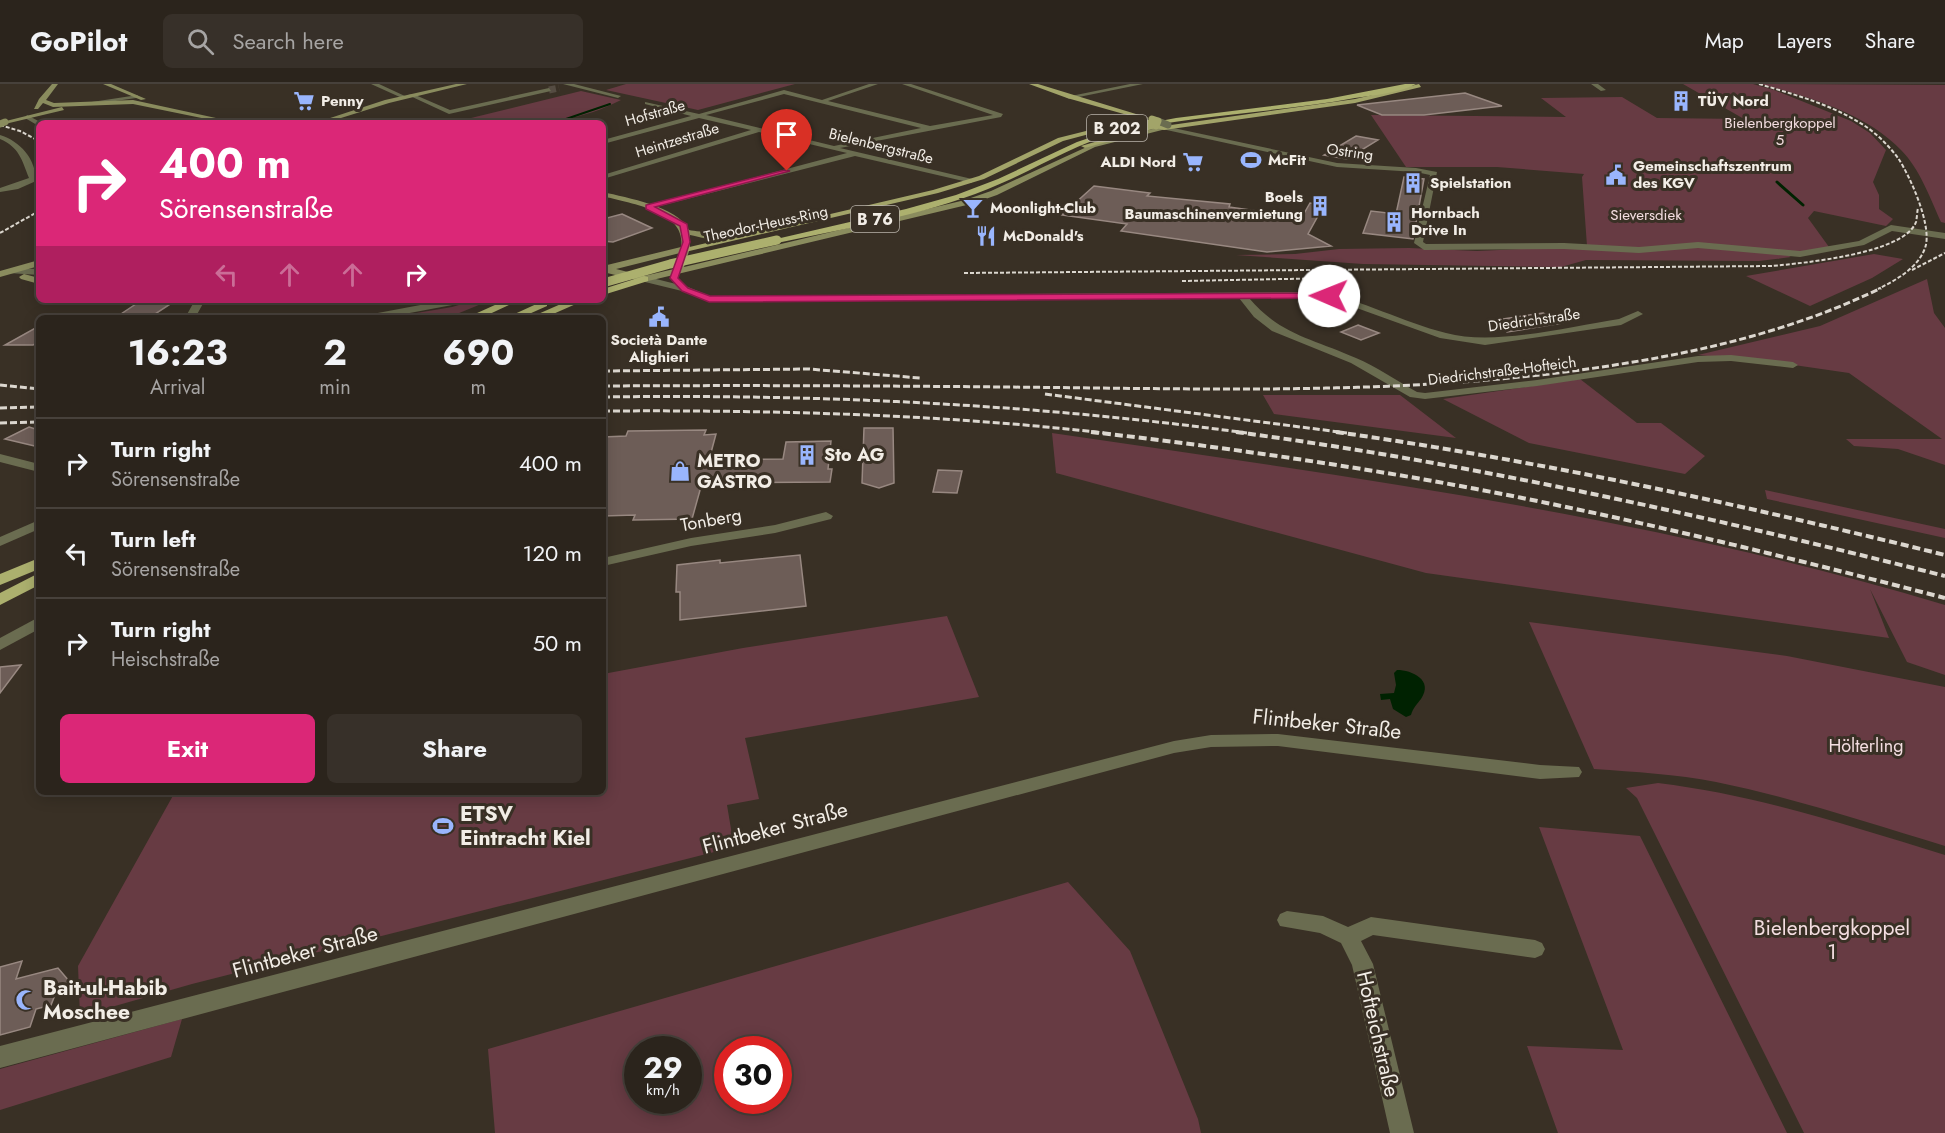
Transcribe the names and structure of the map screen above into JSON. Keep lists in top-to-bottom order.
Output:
{
  "streets": {
    "highway": ["B 202", "B 76", "Theodor-Heuss-Ring"],
    "main road": ["Ostring"],
    "street": [
      "Hofstraße",
      "Heintzestraße",
      "Bielenbergstraße",
      "Diedrichstraße",
      "Diedrichstraße-Hofteich",
      "Tonberg",
      "Flintbeker Straße",
      "Hofteichstraße"
    ]
  },
  "crossings": [
    ["Hofstraße", "Bielenbergstraße"],
    ["Heintzestraße", "Bielenbergstraße"],
    ["Bielenbergstraße", "Theodor-Heuss-Ring"],
    ["Ostring", "Theodor-Heuss-Ring"],
    ["B 76", "Theodor-Heuss-Ring"],
    ["Theodor-Heuss-Ring", "Diedrichstraße"],
    ["Diedrichstraße", "Diedrichstraße-Hofteich"]
  ],
  "parks": [
    "Bielenbergkoppel 5",
    "Sieversdiek",
    "Hölterling",
    "Bielenbergkoppel 1"
  ],
  "places": {
    "supermarket": ["Penny", "ALDI Nord"],
    "building": [
      "TÜV Nord",
      "Spielstation",
      "Boels Baumaschinenvermietung",
      "Hornbach Drive In",
      "Sto AG"
    ],
    "sports": ["McFit", "ETSV Eintracht Kiel"],
    "public building": ["Gemeinschaftszentrum des KGV", "Società Dante Alighieri"],
    "bar": ["Moonlight-Club"],
    "restaurant": ["McDonald's"],
    "shop": ["METRO GASTRO"],
    "mosque": ["Bait-ul-Habib Moschee"]
  },
  "page": {
    "header": "GoPilot",
    "search": "Search here",
    "nav": ["Map", "Layers", "Share"],
    "turn": ["400 m", "Sörensenstraße"],
    "eta": [
      "16:23",
      "Arrival",
      "2",
      "min",
      "690",
      "m"
    ],
    "list": [
      {
        "name": "Turn right",
        "note": "Sörensenstraße",
        "value": "400 m"
      },
      {
        "name": "Turn left",
        "note": "Sörensenstraße",
        "value": "120 m"
      },
      {
        "name": "Turn right",
        "note": "Heischstraße",
        "value": "50 m"
      }
    ],
    "buttons": ["Exit", "Share"],
    "speed": "29 km/h",
    "limit": "30"
  }
}
